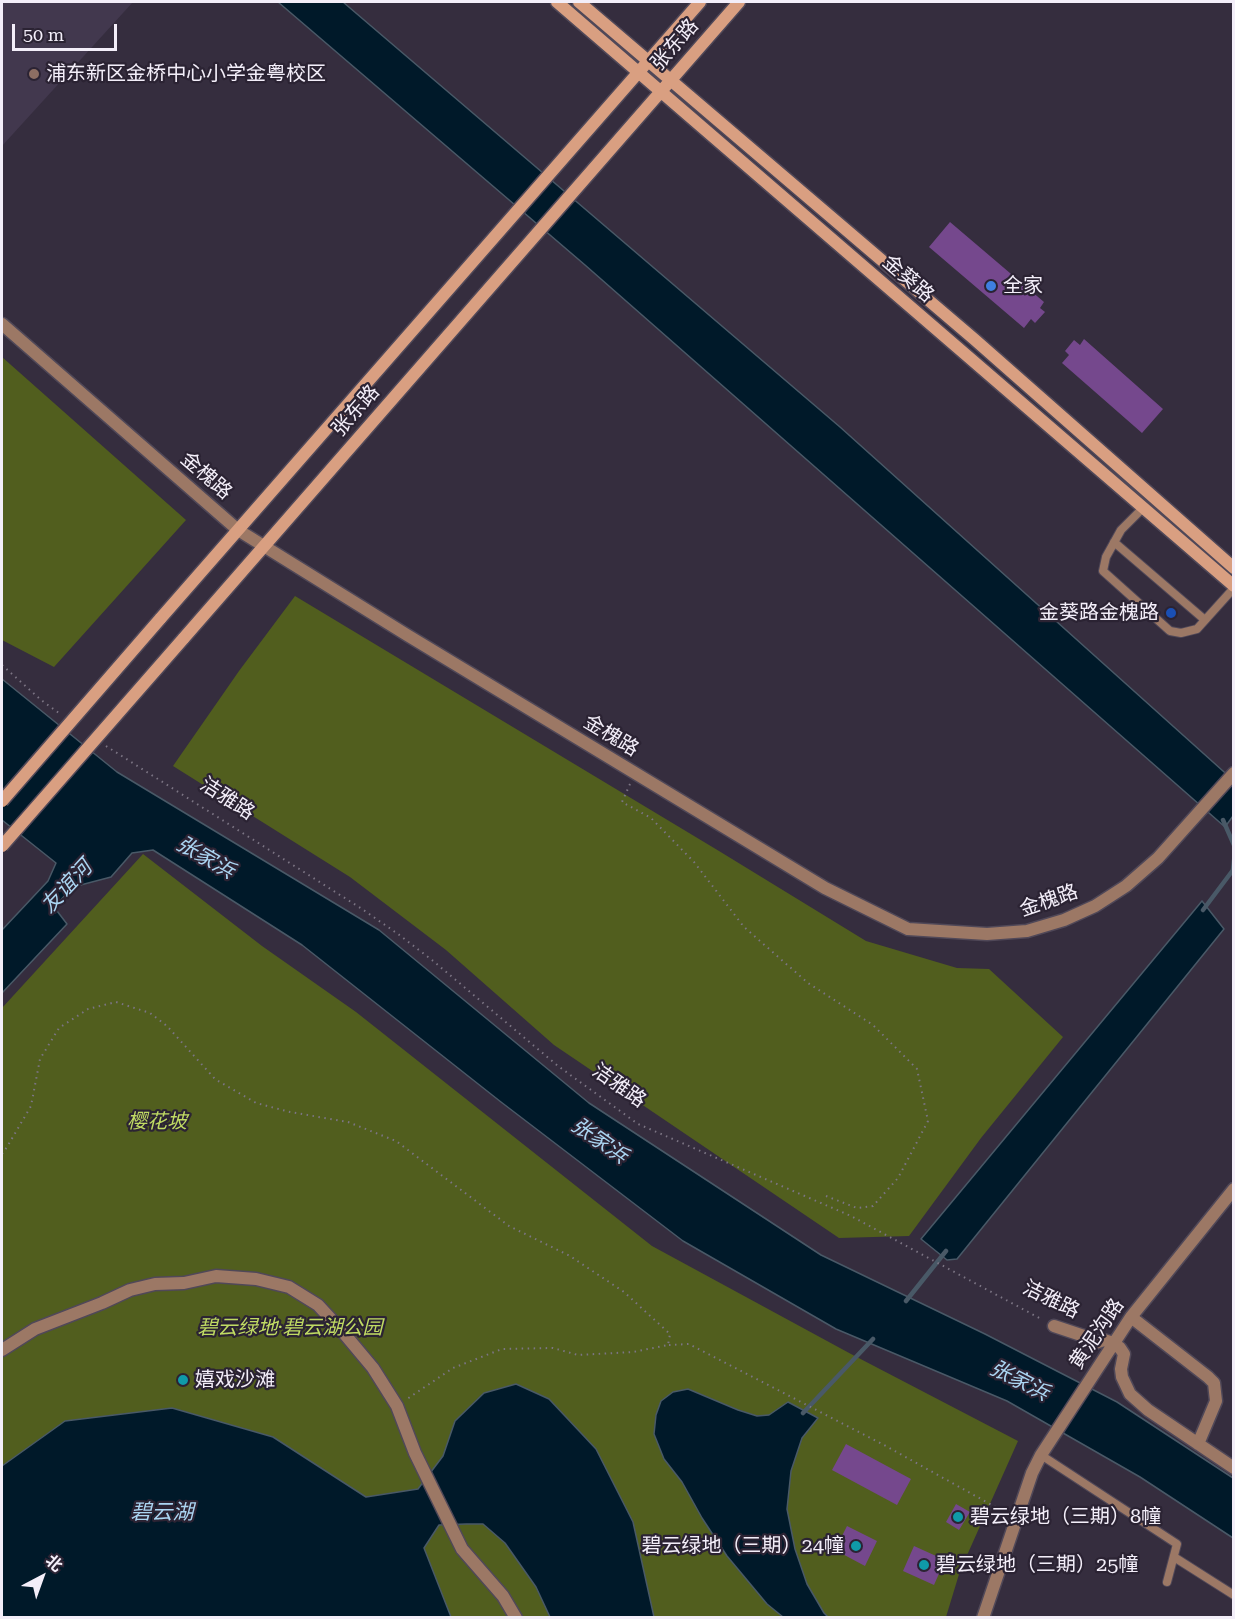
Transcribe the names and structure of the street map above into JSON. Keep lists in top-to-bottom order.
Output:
{
  "streets": {
    "main road": ["张东路", "金葵路"],
    "street": ["金槐路", "洁雅路", "黄泥沟路"]
  },
  "crossings": [
    ["张东路", "金葵路"],
    ["张东路", "金槐路"],
    ["洁雅路", "黄泥沟路"]
  ],
  "water": ["张家浜", "友谊河", "碧云湖"],
  "parks": ["樱花坡", "碧云绿地·碧云湖公园"],
  "places": [
    "浦东新区金桥中心小学金粤校区",
    "全家",
    "金葵路金槐路",
    "嬉戏沙滩",
    "碧云绿地（三期）8幢",
    "碧云绿地（三期）24幢",
    "碧云绿地（三期）25幢"
  ],
  "scale_bar": "50 m",
  "north": "top right"
}
